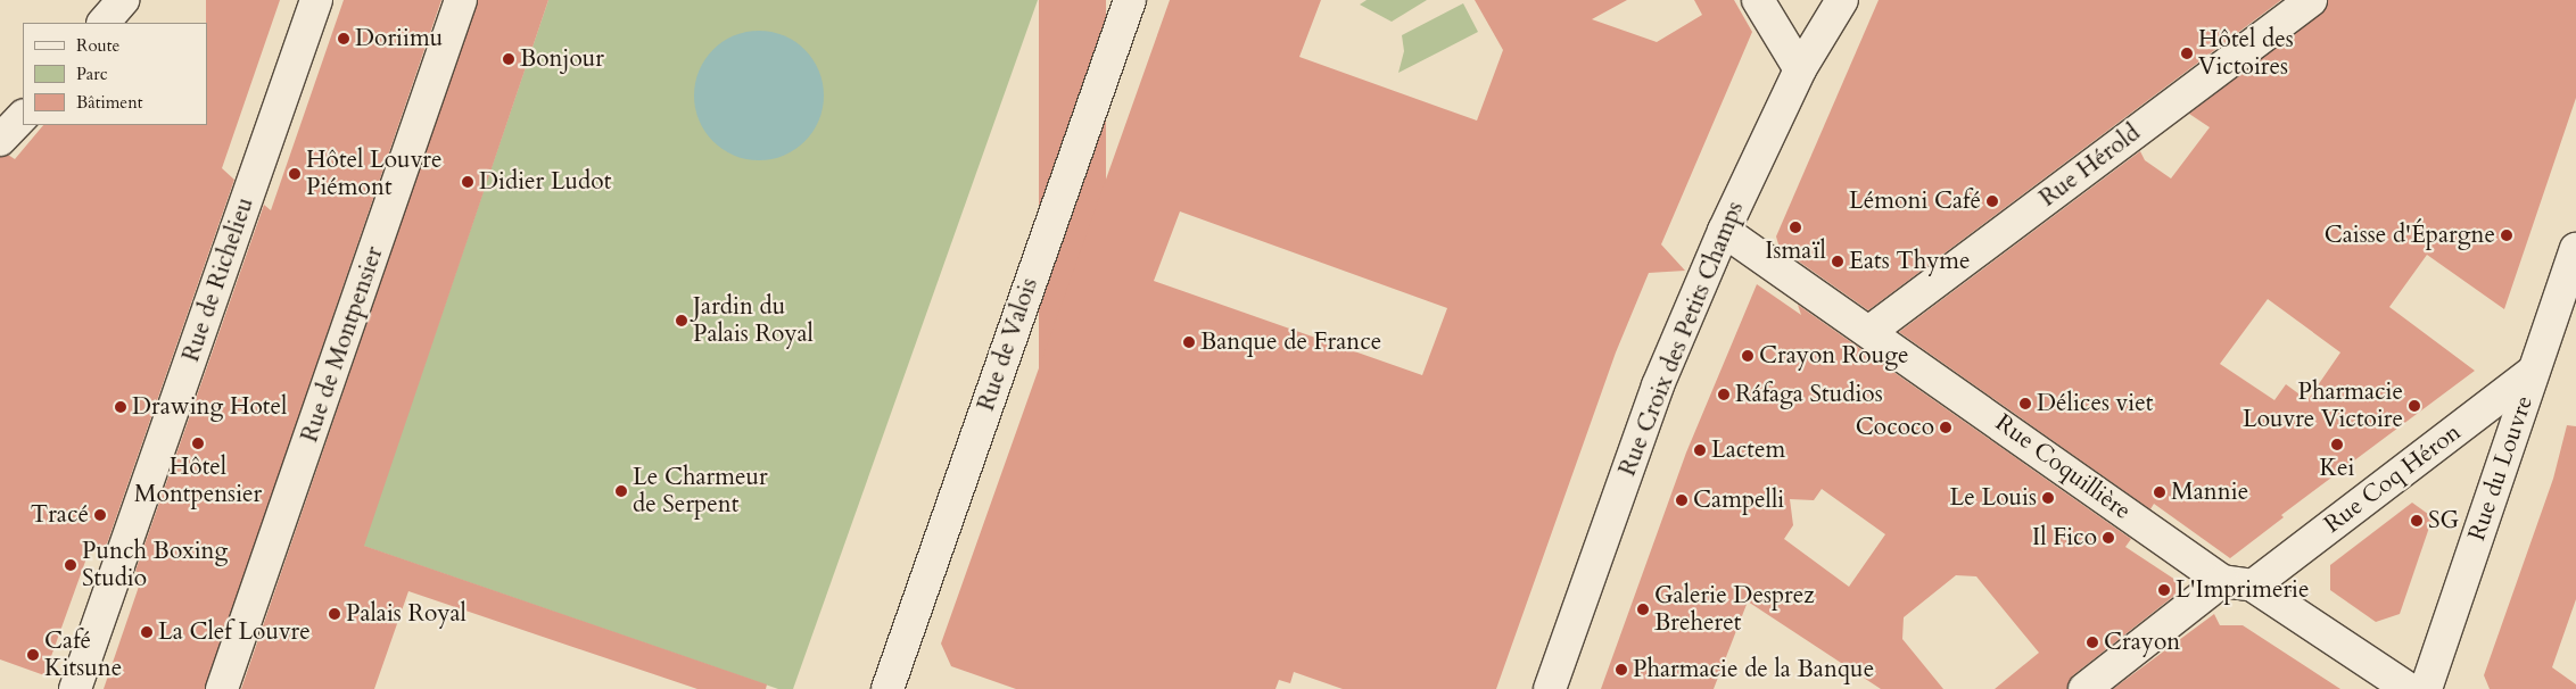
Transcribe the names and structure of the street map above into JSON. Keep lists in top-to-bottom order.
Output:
{
  "streets": {
    "street": [
      "Rue Hérold",
      "Rue de Richelieu",
      "Rue Croix des Petits Champs",
      "Rue de Montpensier",
      "Rue de Valois",
      "Rue Coquillière",
      "Rue du Louvre",
      "Rue Coq Héron"
    ]
  },
  "crossings": [
    ["Rue Hérold", "Rue Coquillière"],
    ["Rue Croix des Petits Champs", "Rue Coquillière"],
    ["Rue Coquillière", "Rue Coq Héron"],
    ["Rue du Louvre", "Rue Coq Héron"]
  ],
  "places": [
    "Doriimu",
    "Hôtel des Victoires",
    "Bonjour",
    "Hôtel Louvre Piémont",
    "Didier Ludot",
    "Lémoni Café",
    "Ismaïl",
    "Caisse d'Épargne",
    "Eats Thyme",
    "Jardin du Palais Royal",
    "Banque de France",
    "Crayon Rouge",
    "Ráfaga Studios",
    "Délices viet",
    "Pharmacie Louvre Victoire",
    "Drawing Hotel",
    "Cococo",
    "Hôtel Montpensier",
    "Kei",
    "Lactem",
    "Le Charmeur de Serpent",
    "Mannie",
    "Le Louis",
    "Campelli",
    "Tracé",
    "SG",
    "Il Fico",
    "Punch Boxing Studio",
    "L'Imprimerie",
    "Galerie Desprez Breheret",
    "Palais Royal",
    "La Clef Louvre",
    "Crayon",
    "Café Kitsune",
    "Pharmacie de la Banque"
  ],
  "legend": ["Route", "Parc", "Bâtiment"]
}
